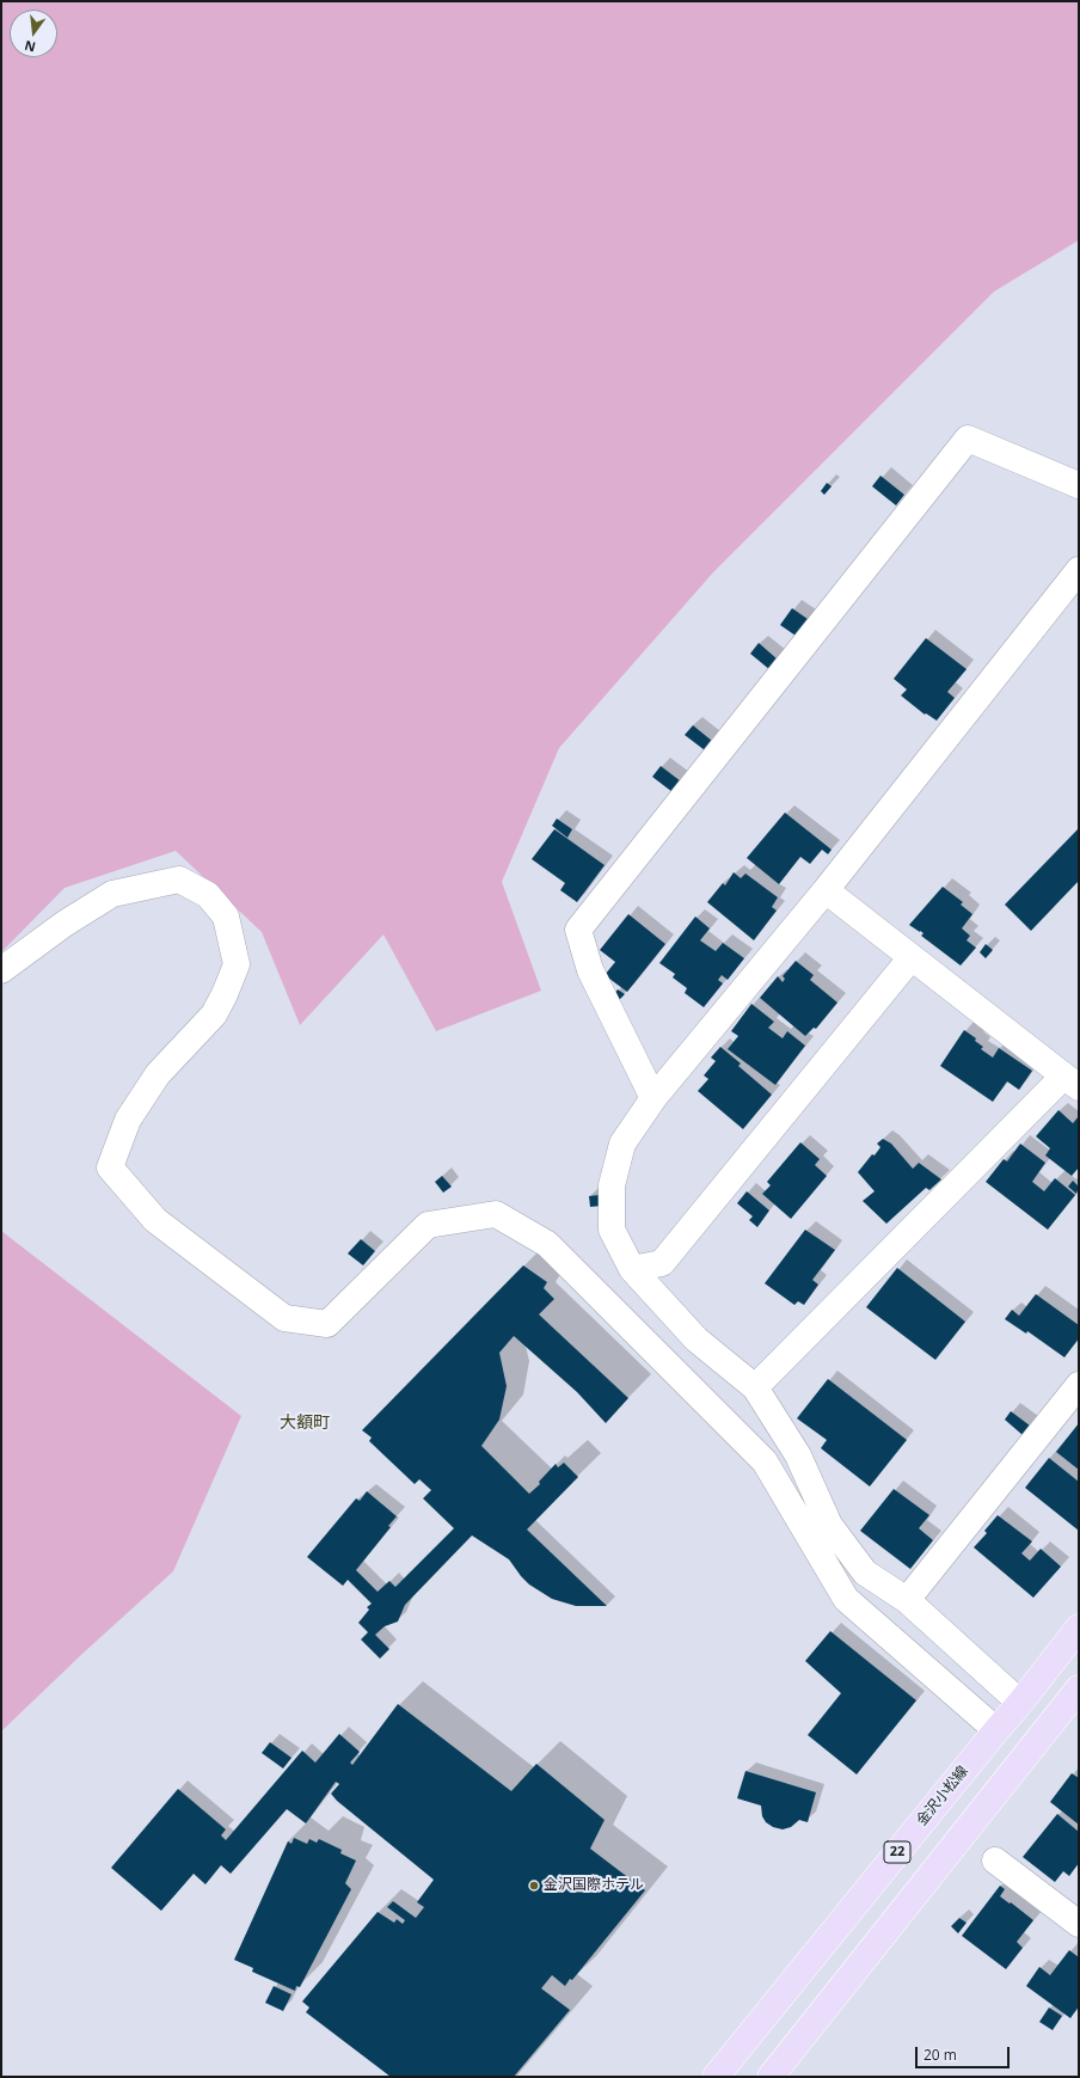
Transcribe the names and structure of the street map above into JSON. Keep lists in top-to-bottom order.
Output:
{
  "streets": {
    "main road": ["金沢小松線", "22"]
  },
  "districts": ["大額町"],
  "places": ["金沢国際ホテル"],
  "scale_bar": "20 m",
  "north": "bottom"
}
